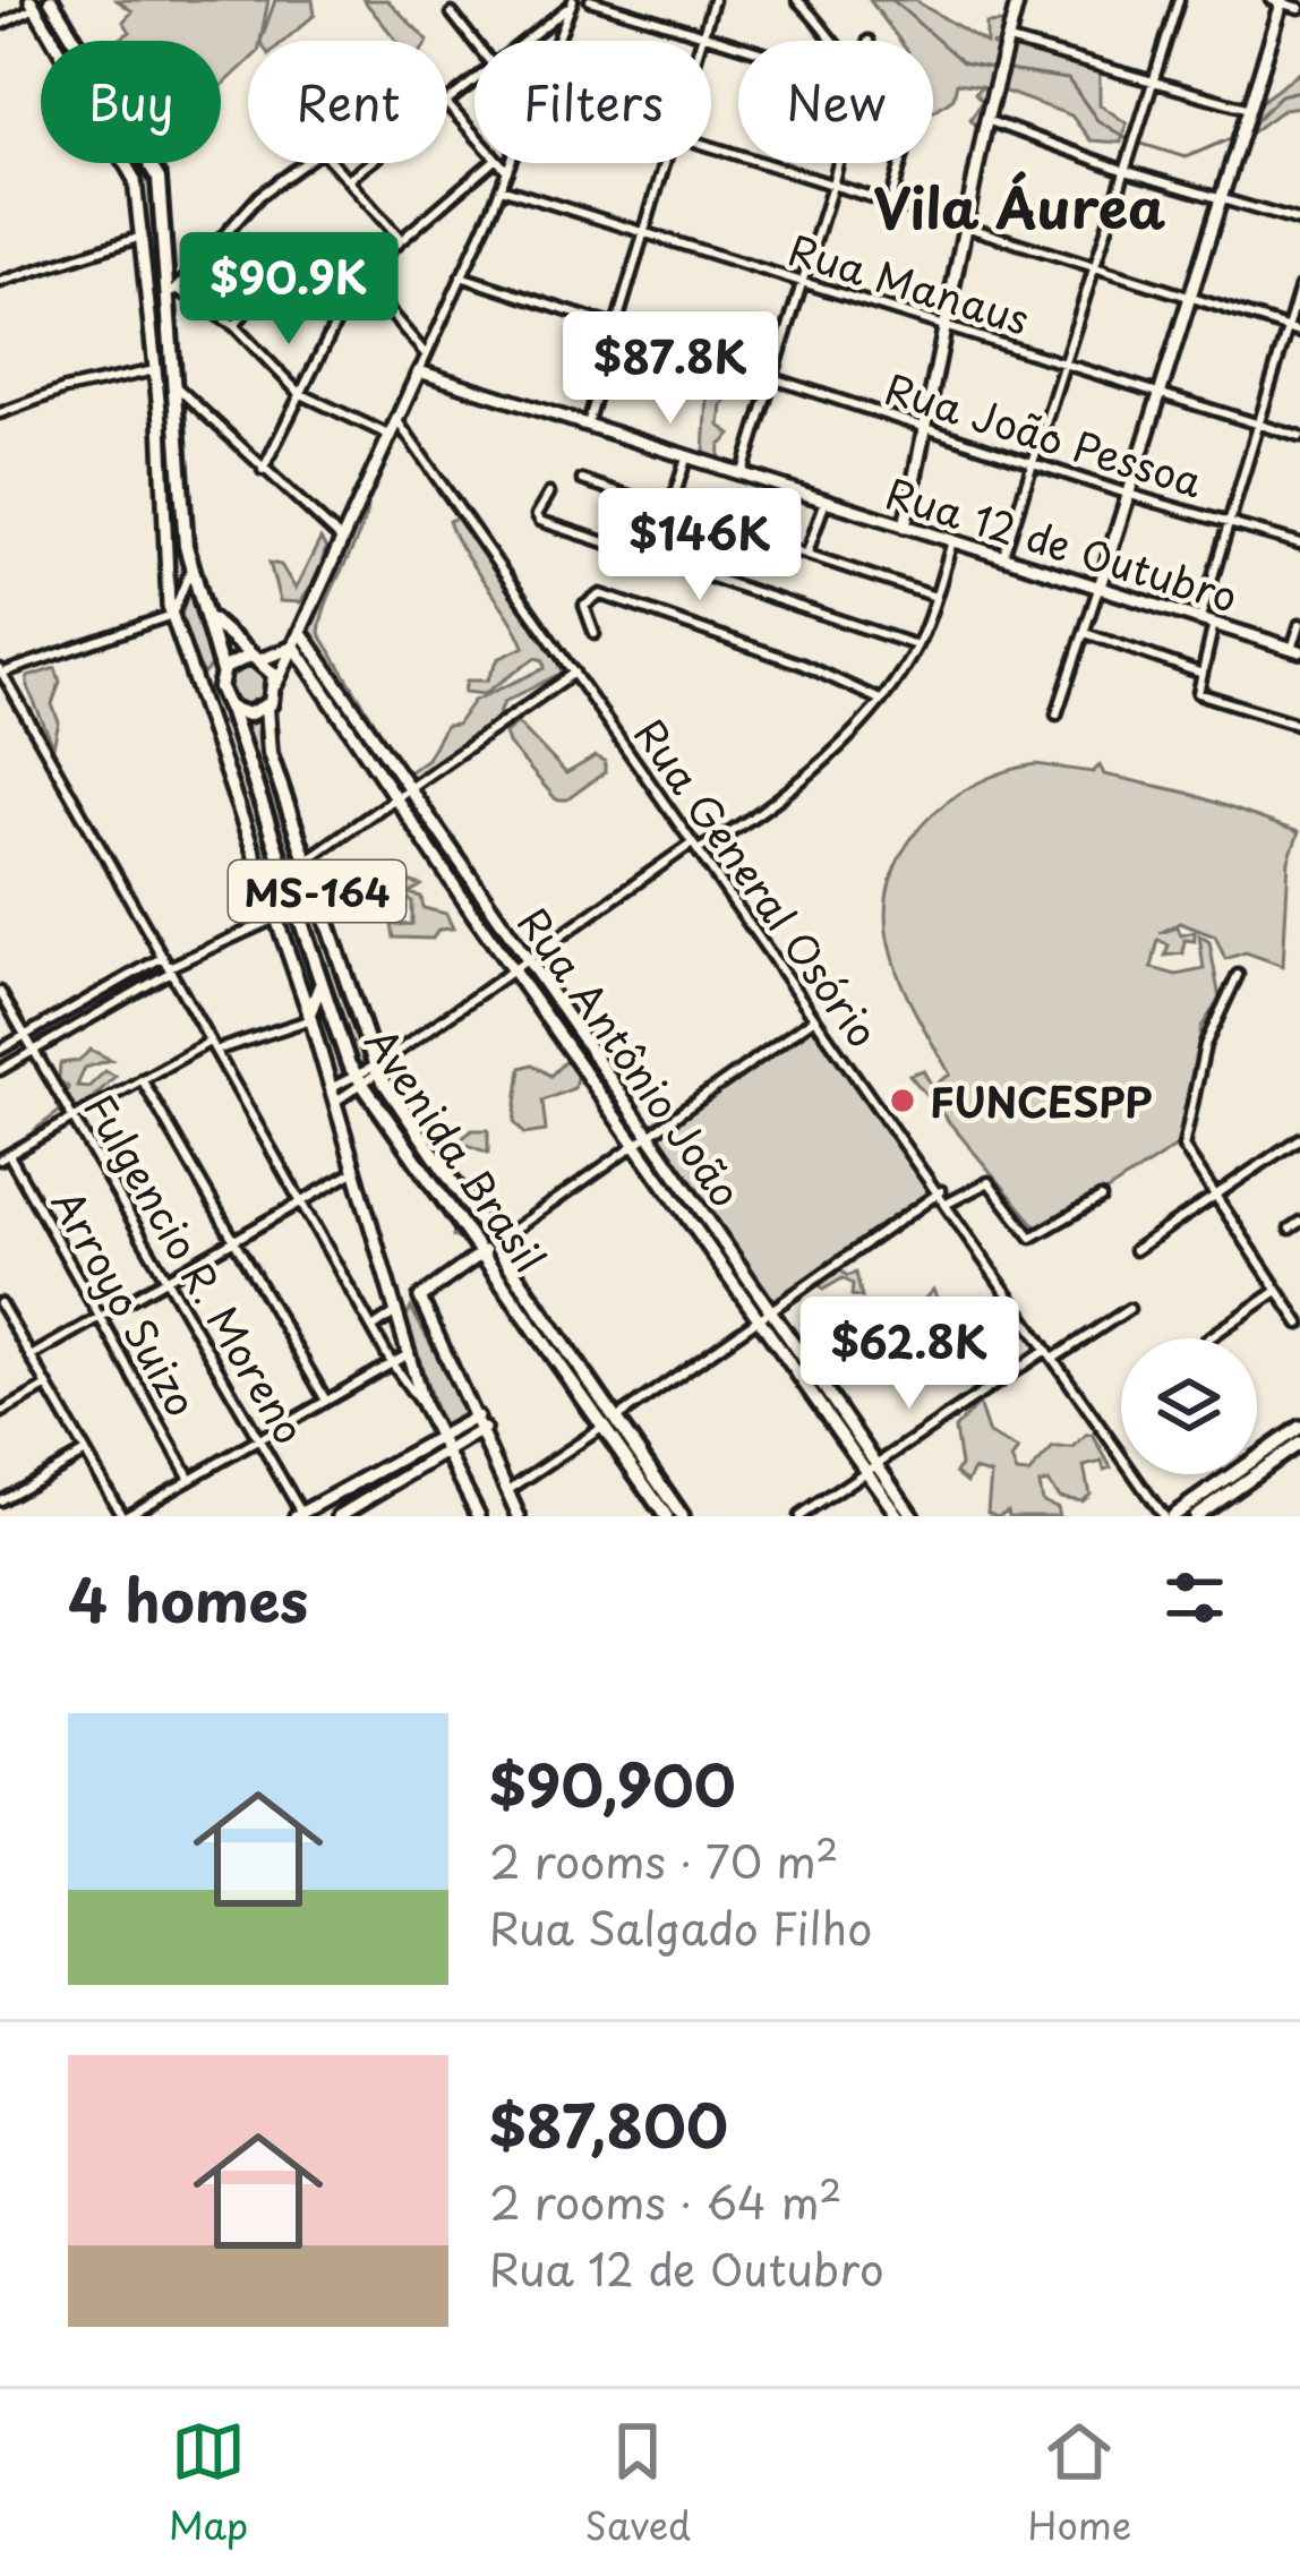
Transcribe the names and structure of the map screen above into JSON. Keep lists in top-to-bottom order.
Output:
{
  "streets": {
    "main road": [
      "Rua 12 de Outubro",
      "MS-164",
      "Rua Antônio João",
      "Avenida Brasil"
    ],
    "street": [
      "Rua Manaus",
      "Rua João Pessoa",
      "Rua General Osório",
      "Fulgencio R. Moreno",
      "Arroyo Suizo"
    ]
  },
  "crossings": [
    ["MS-164", "Avenida Brasil"]
  ],
  "districts": ["Vila Áurea"],
  "places": ["FUNCESPP"],
  "page": {
    "chip": [
      "Buy",
      "Rent",
      "Filters",
      "New"
    ],
    "price": [
      "$90.9K",
      "$87.8K",
      "$146K",
      "$62.8K"
    ],
    "heading": "4 homes",
    "list": [
      {
        "name": "$90,900",
        "note": "2 rooms · 70 m² · Rua Salgado Filho"
      },
      {
        "name": "$87,800",
        "note": "2 rooms · 64 m² · Rua 12 de Outubro"
      }
    ],
    "tabs": ["Map", "Saved", "Home"]
  }
}
